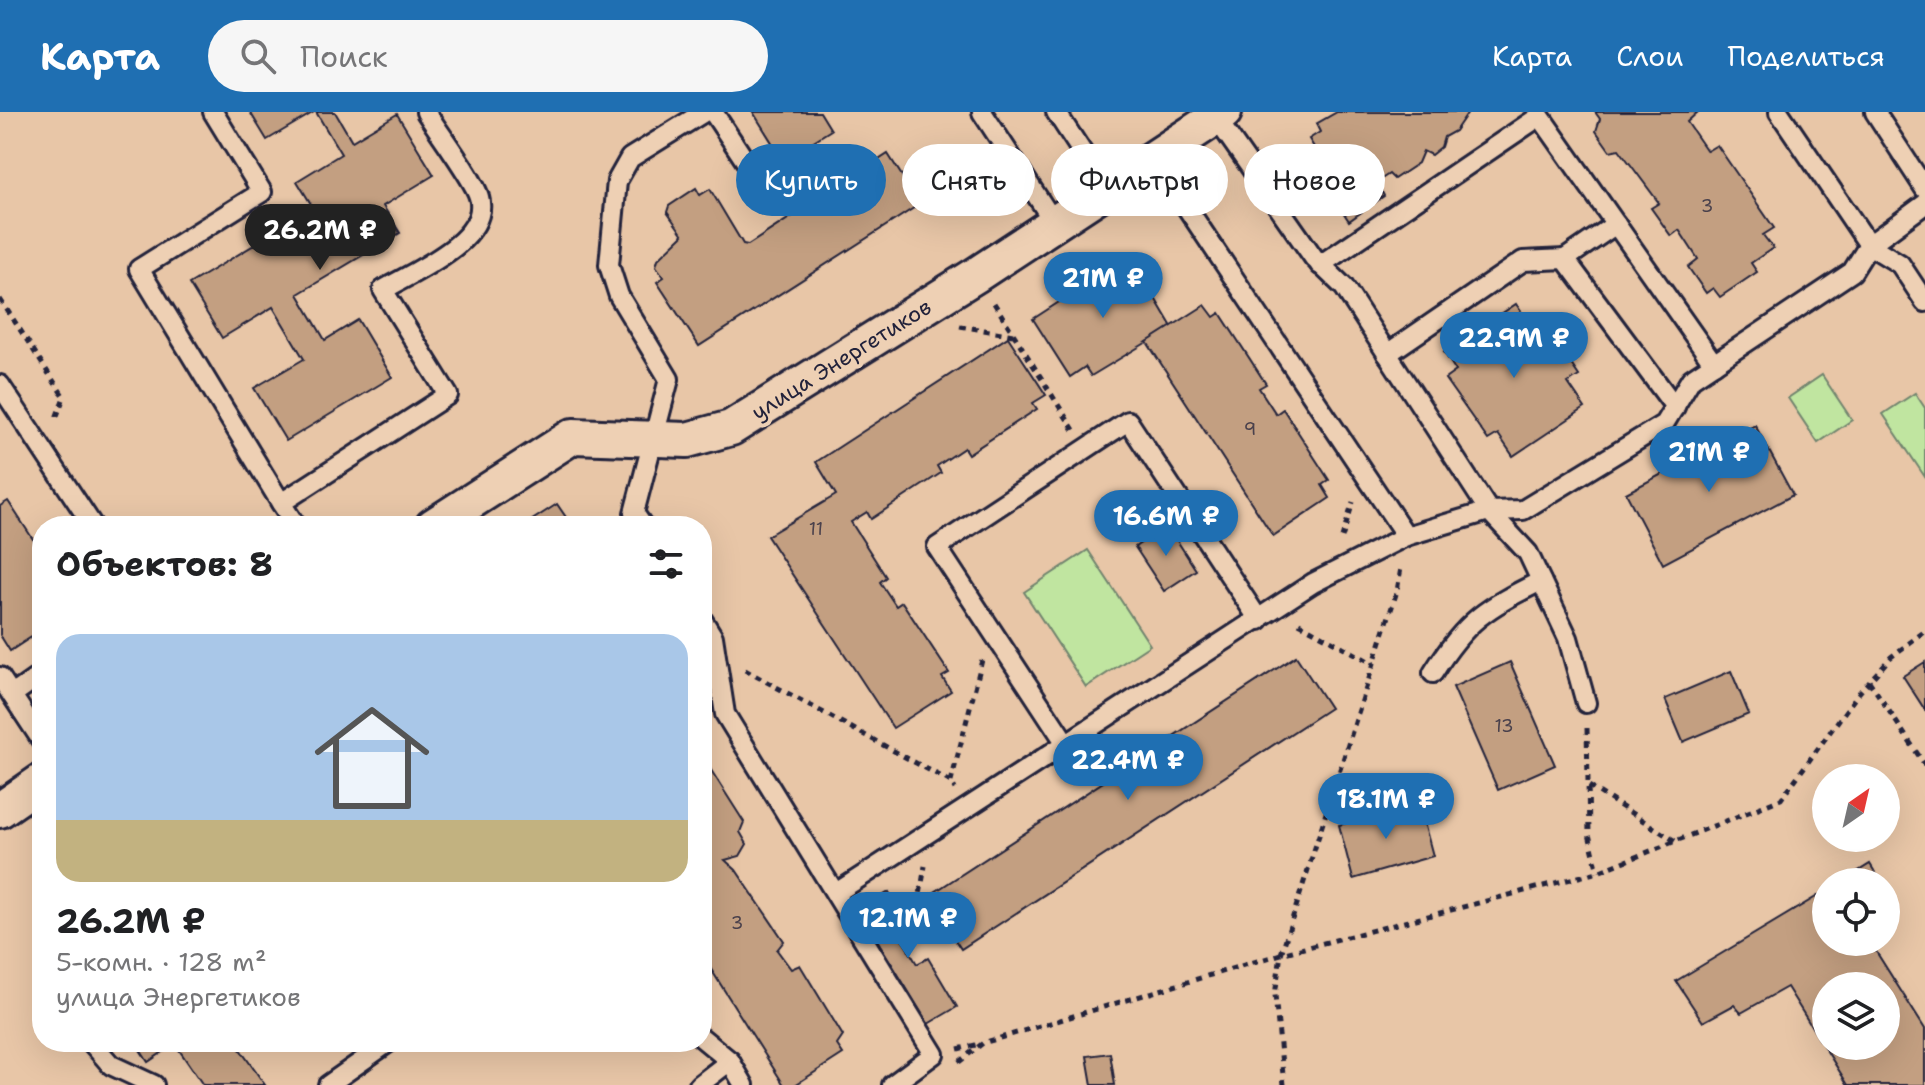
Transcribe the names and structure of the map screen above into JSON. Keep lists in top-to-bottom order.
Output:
{
  "streets": {
    "street": ["улица Энергетиков"]
  },
  "house_numbers": [
    "3",
    "9",
    "11",
    "13",
    "3"
  ],
  "north": "top right",
  "page": {
    "header": "Карта",
    "search": "Поиск",
    "nav": ["Карта", "Слои", "Поделиться"],
    "chip": [
      "Купить",
      "Снять",
      "Фильтры",
      "Новое"
    ],
    "price": [
      "26.2M ₽",
      "21M ₽",
      "22.9M ₽",
      "21M ₽",
      "16.6M ₽",
      "22.4M ₽",
      "18.1M ₽",
      "12.1M ₽"
    ],
    "heading": "Объектов: 8",
    "list": [
      {
        "name": "26.2M ₽",
        "note": "5-комн. · 128 m² · улица Энергетиков"
      }
    ]
  }
}
